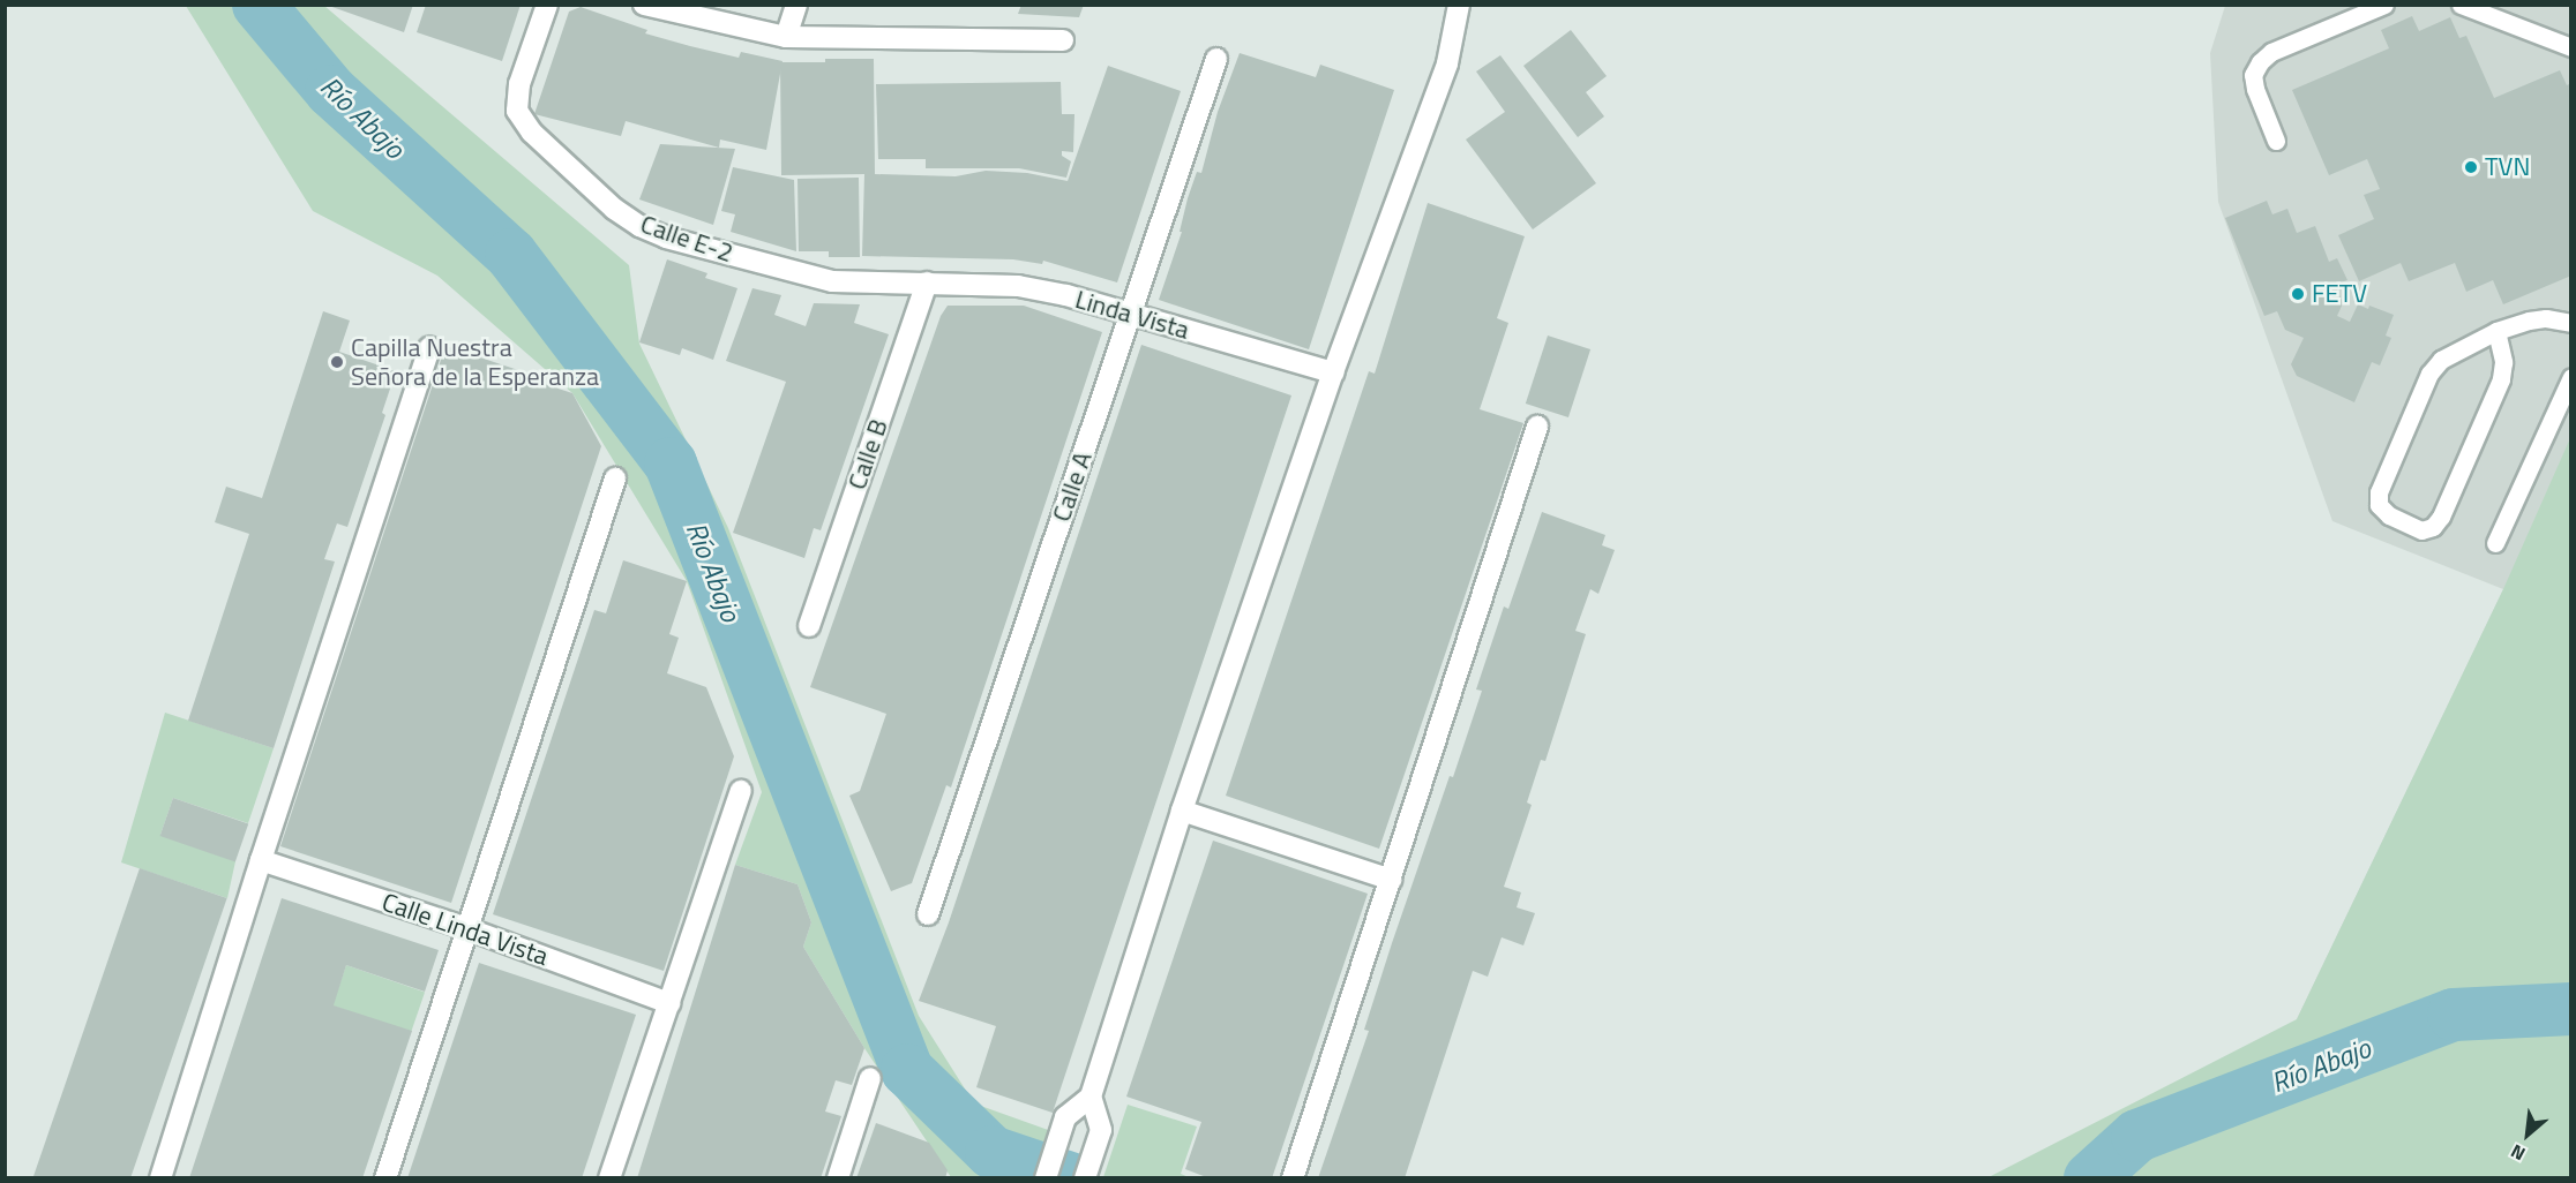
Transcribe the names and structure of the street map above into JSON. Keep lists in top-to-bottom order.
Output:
{
  "streets": {
    "street": [
      "Calle E-2",
      "Linda Vista",
      "Calle B",
      "Calle A",
      "Calle Linda Vista"
    ]
  },
  "crossings": [
    ["Calle E-2", "Linda Vista"],
    ["Calle E-2", "Calle B"],
    ["Linda Vista", "Calle B"],
    ["Linda Vista", "Calle A"]
  ],
  "water": ["Río Abajo"],
  "places": ["TVN", "FETV", "Capilla Nuestra Señora de la Esperanza"],
  "north": "bottom left"
}
